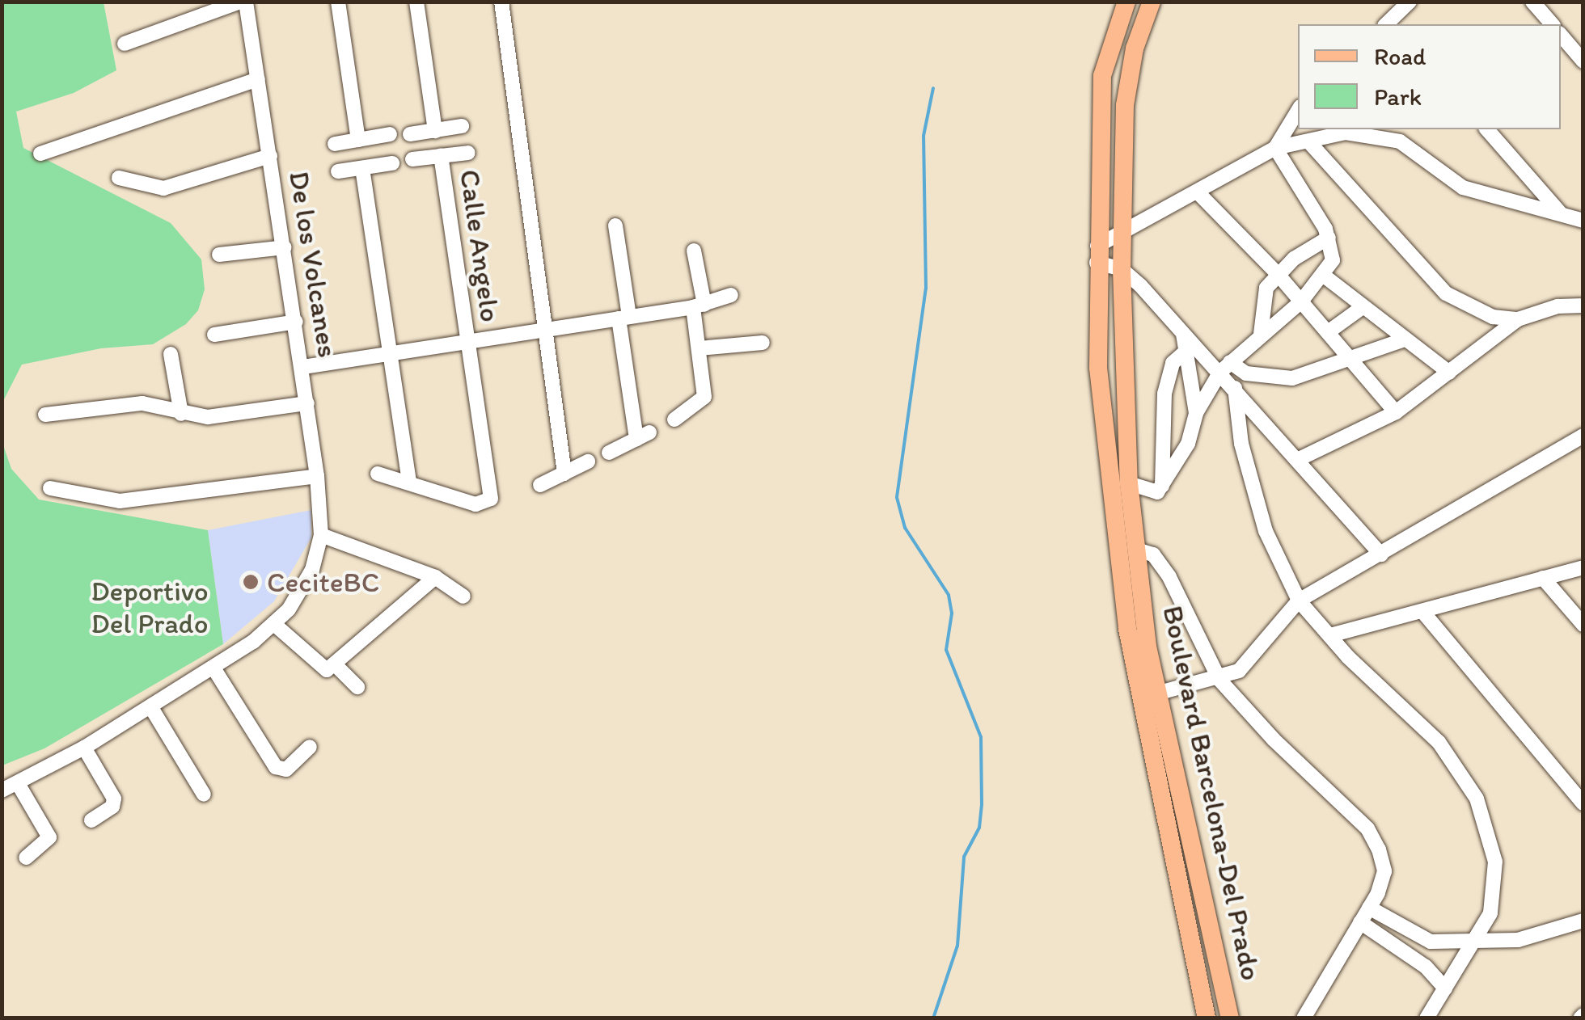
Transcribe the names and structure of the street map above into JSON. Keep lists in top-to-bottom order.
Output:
{
  "streets": {
    "main road": ["Boulevard Barcelona-Del Prado"],
    "street": ["Calle Angelo", "De los Volcanes"]
  },
  "parks": ["Deportivo Del Prado"],
  "places": ["CeciteBC"],
  "legend": ["Road", "Park"]
}
